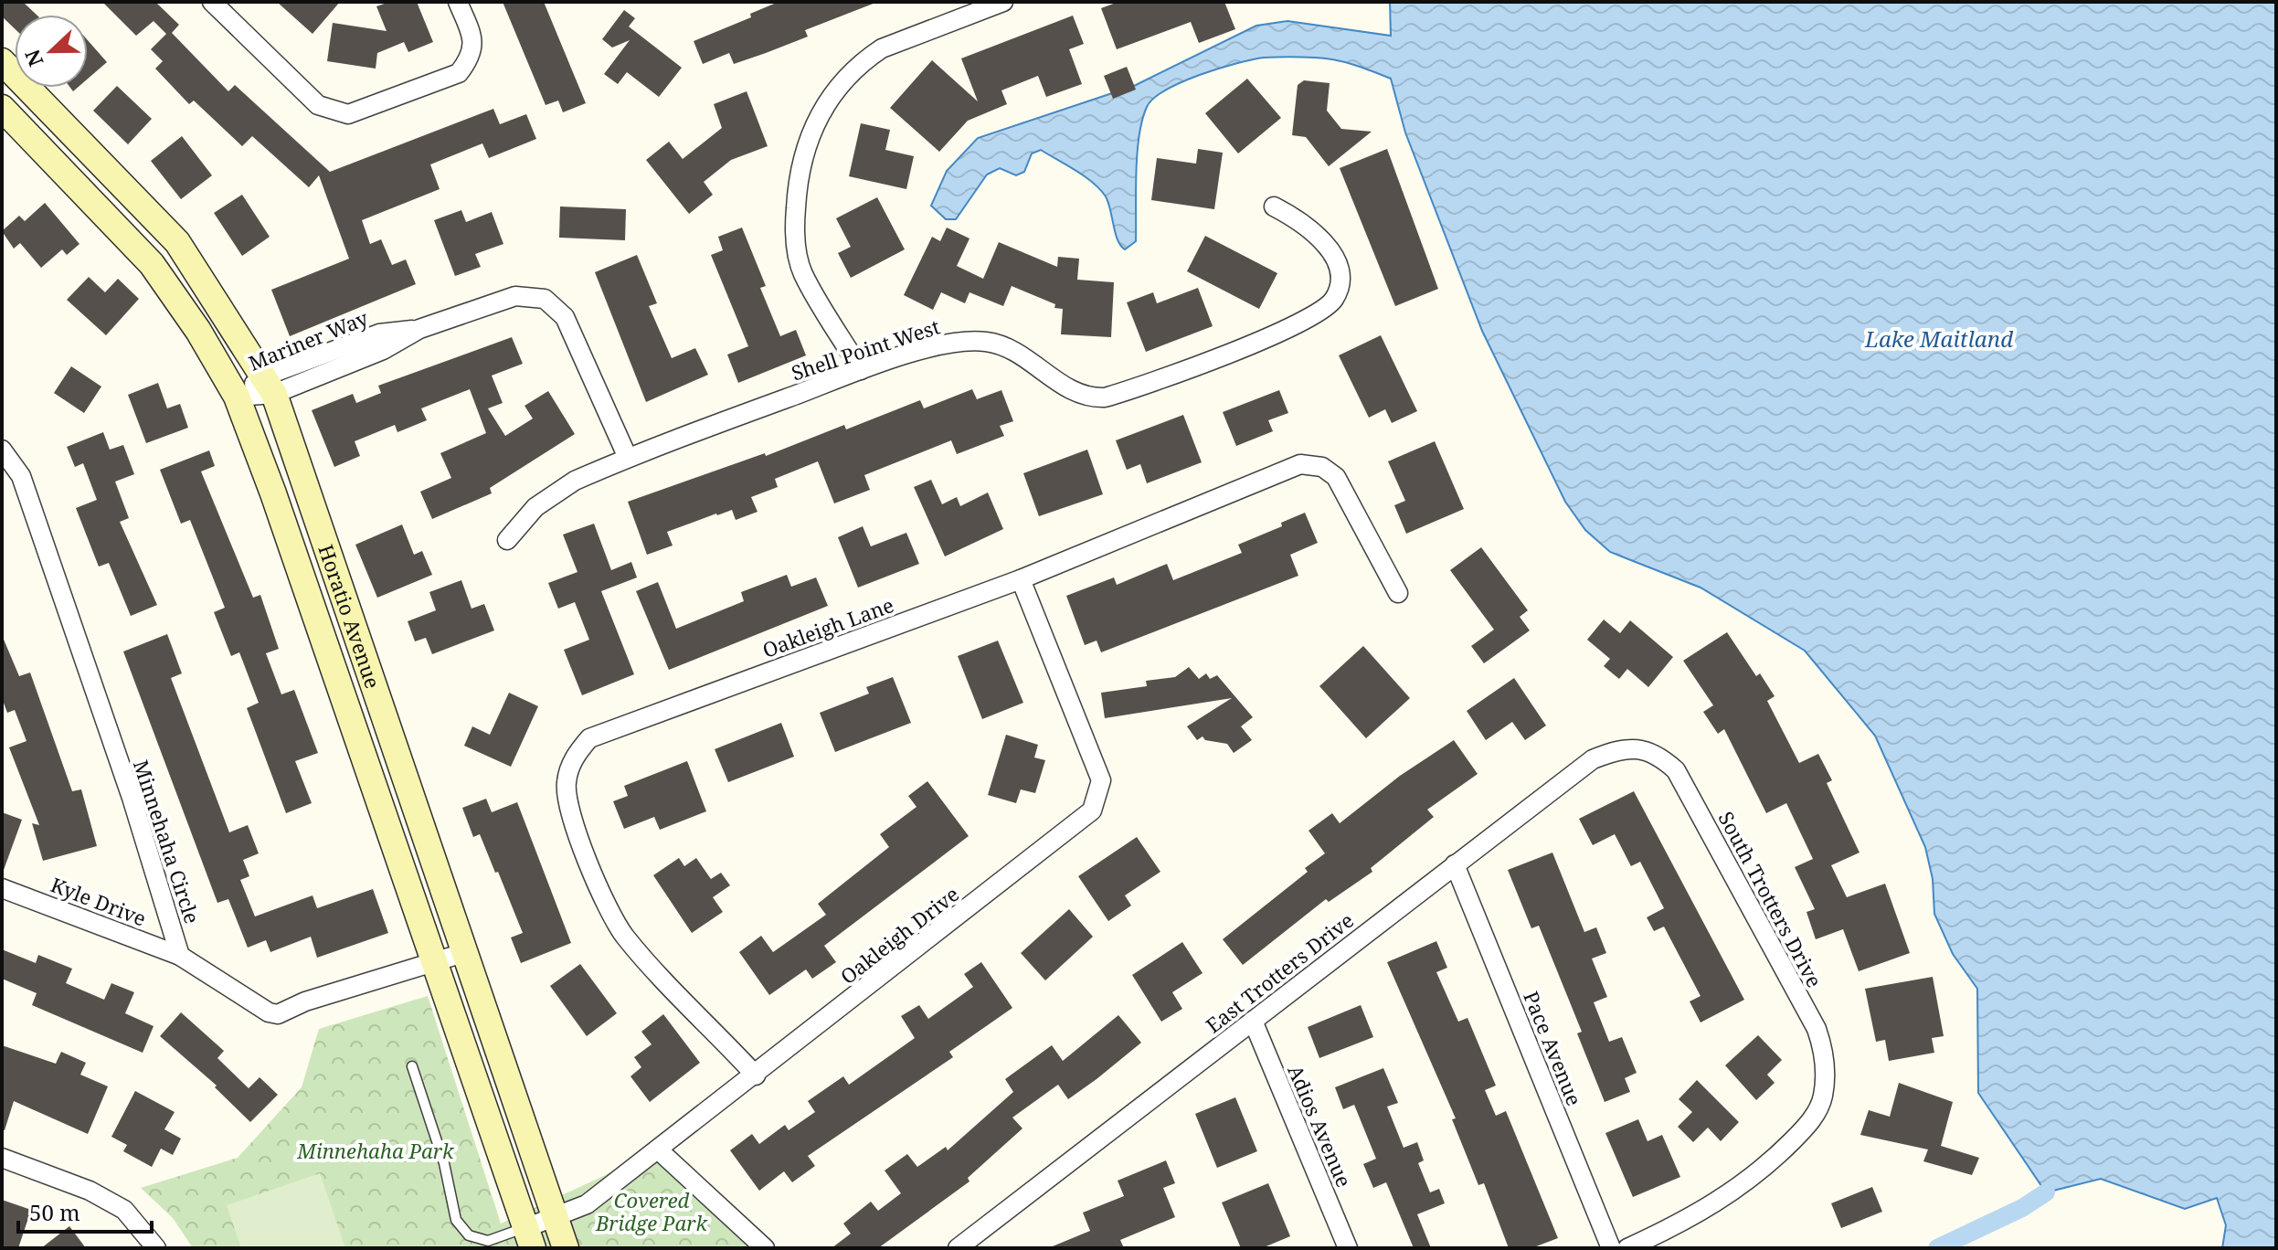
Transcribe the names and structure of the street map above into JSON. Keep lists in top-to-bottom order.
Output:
{
  "streets": {
    "main road": ["Horatio Avenue"],
    "street": [
      "Mariner Way",
      "Shell Point West",
      "Oakleigh Lane",
      "Minnehaha Circle",
      "South Trotters Drive",
      "Kyle Drive",
      "Oakleigh Drive",
      "East Trotters Drive",
      "Pace Avenue",
      "Adios Avenue"
    ]
  },
  "crossings": [
    ["Mariner Way", "Shell Point West"],
    ["Mariner Way", "Horatio Avenue"],
    ["Horatio Avenue", "Minnehaha Circle"],
    ["Horatio Avenue", "Oakleigh Drive"],
    ["Oakleigh Lane", "Oakleigh Drive"],
    ["Minnehaha Circle", "Kyle Drive"],
    ["South Trotters Drive", "East Trotters Drive"],
    ["East Trotters Drive", "Pace Avenue"],
    ["East Trotters Drive", "Adios Avenue"]
  ],
  "water": ["Lake Maitland"],
  "parks": ["Minnehaha Park", "Covered Bridge Park"],
  "scale_bar": "50 m",
  "north": "left"
}
